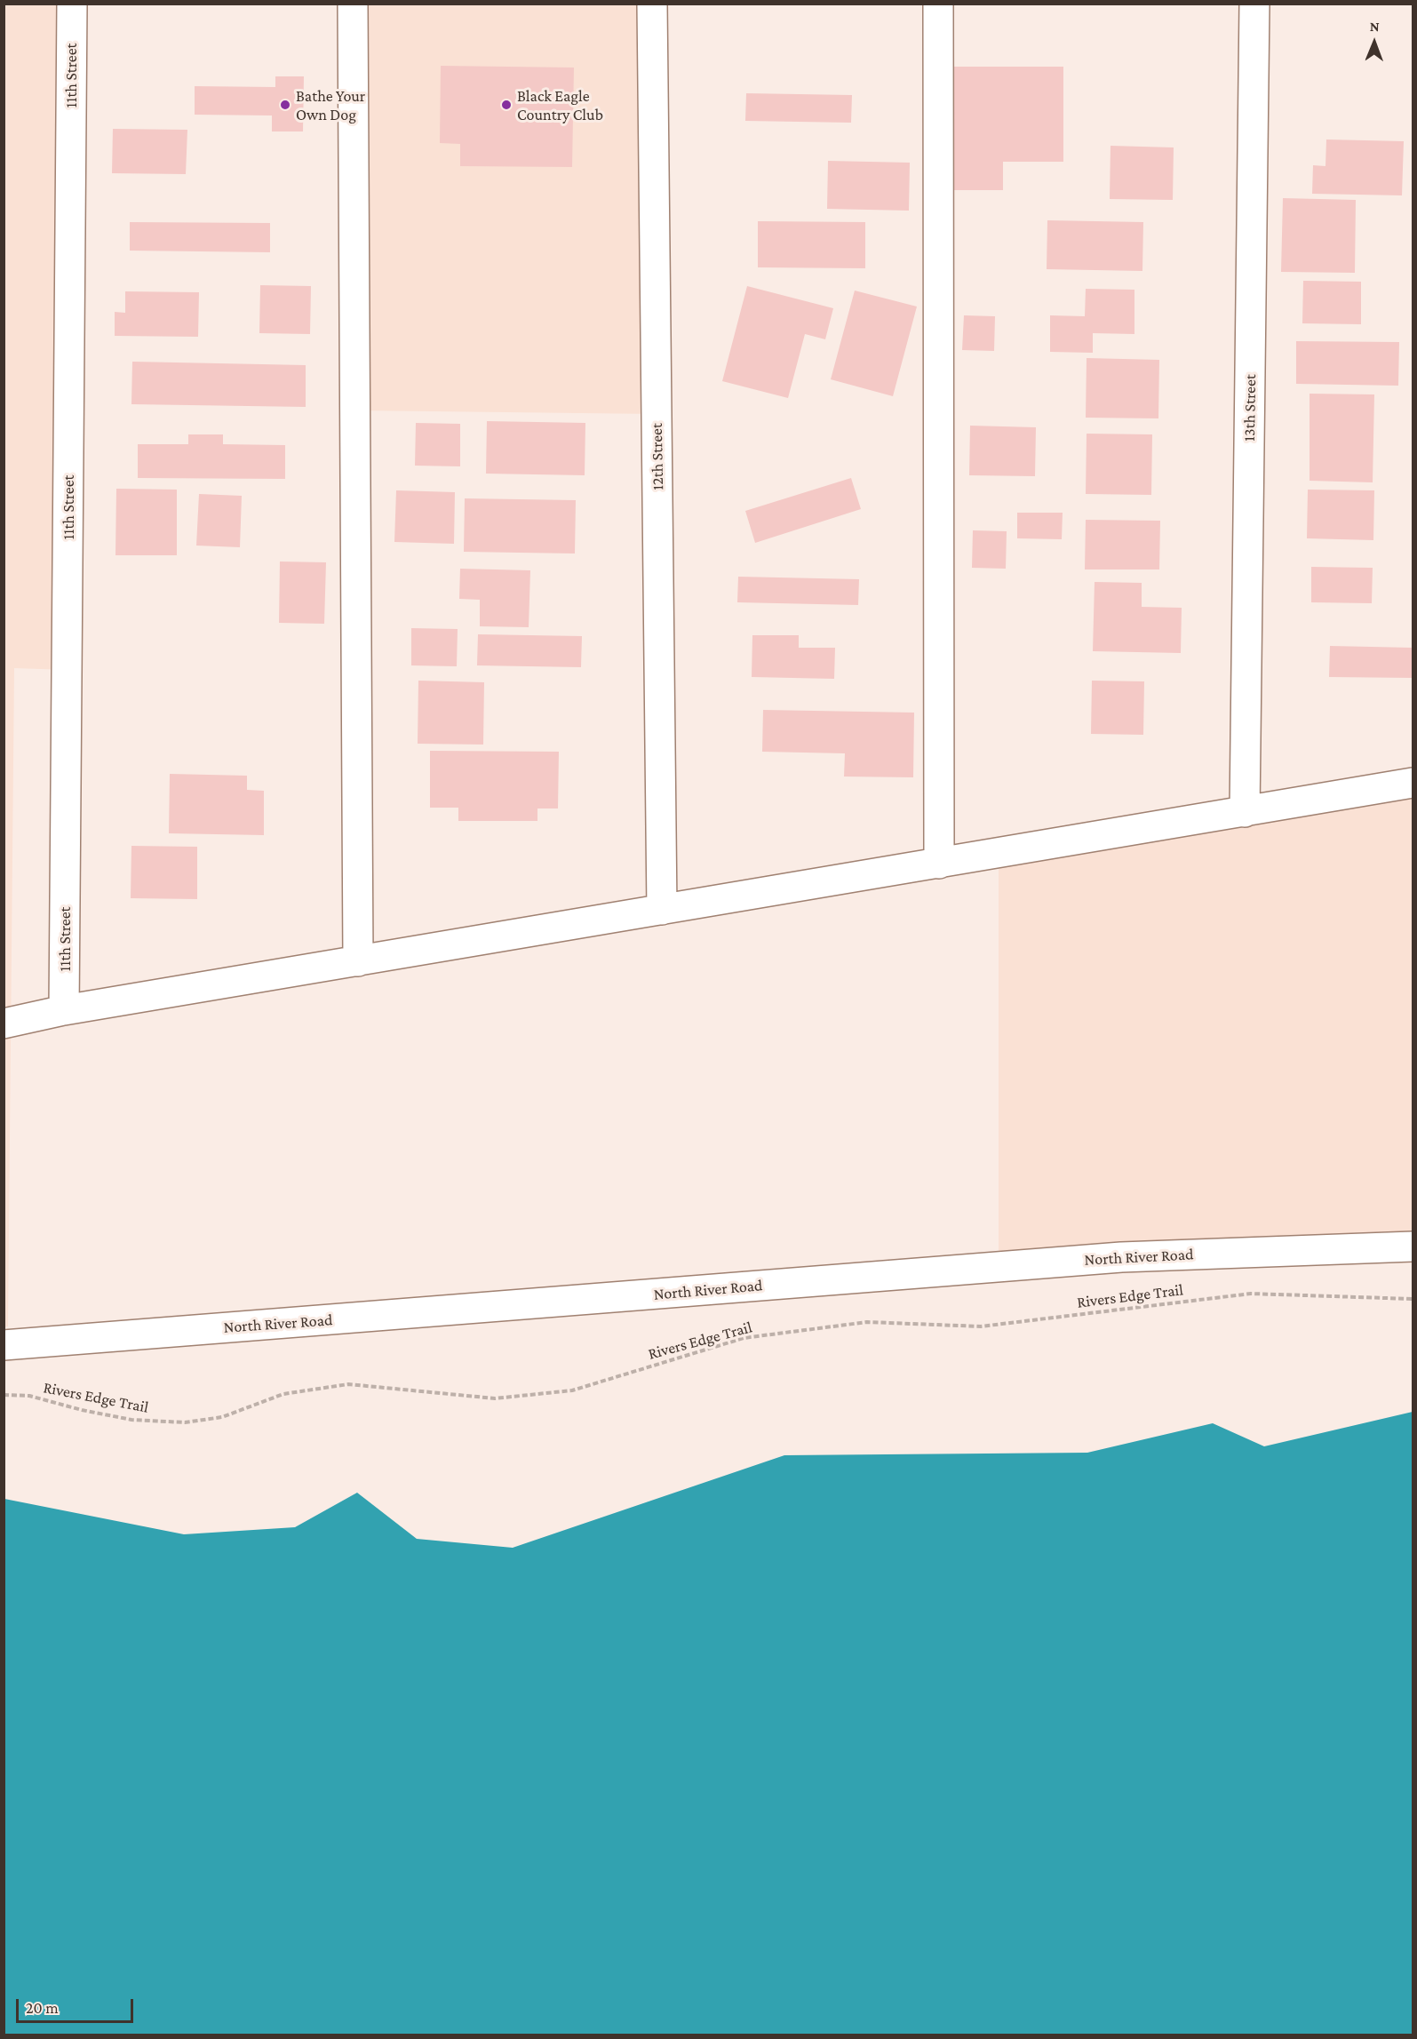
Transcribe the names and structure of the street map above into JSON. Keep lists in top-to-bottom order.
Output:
{
  "streets": {
    "street": [
      "11th Street",
      "13th Street",
      "12th Street",
      "North River Road"
    ],
    "path": ["Rivers Edge Trail"]
  },
  "places": ["Bathe Your Own Dog", "Black Eagle Country Club"],
  "scale_bar": "20 m",
  "north": "top"
}
